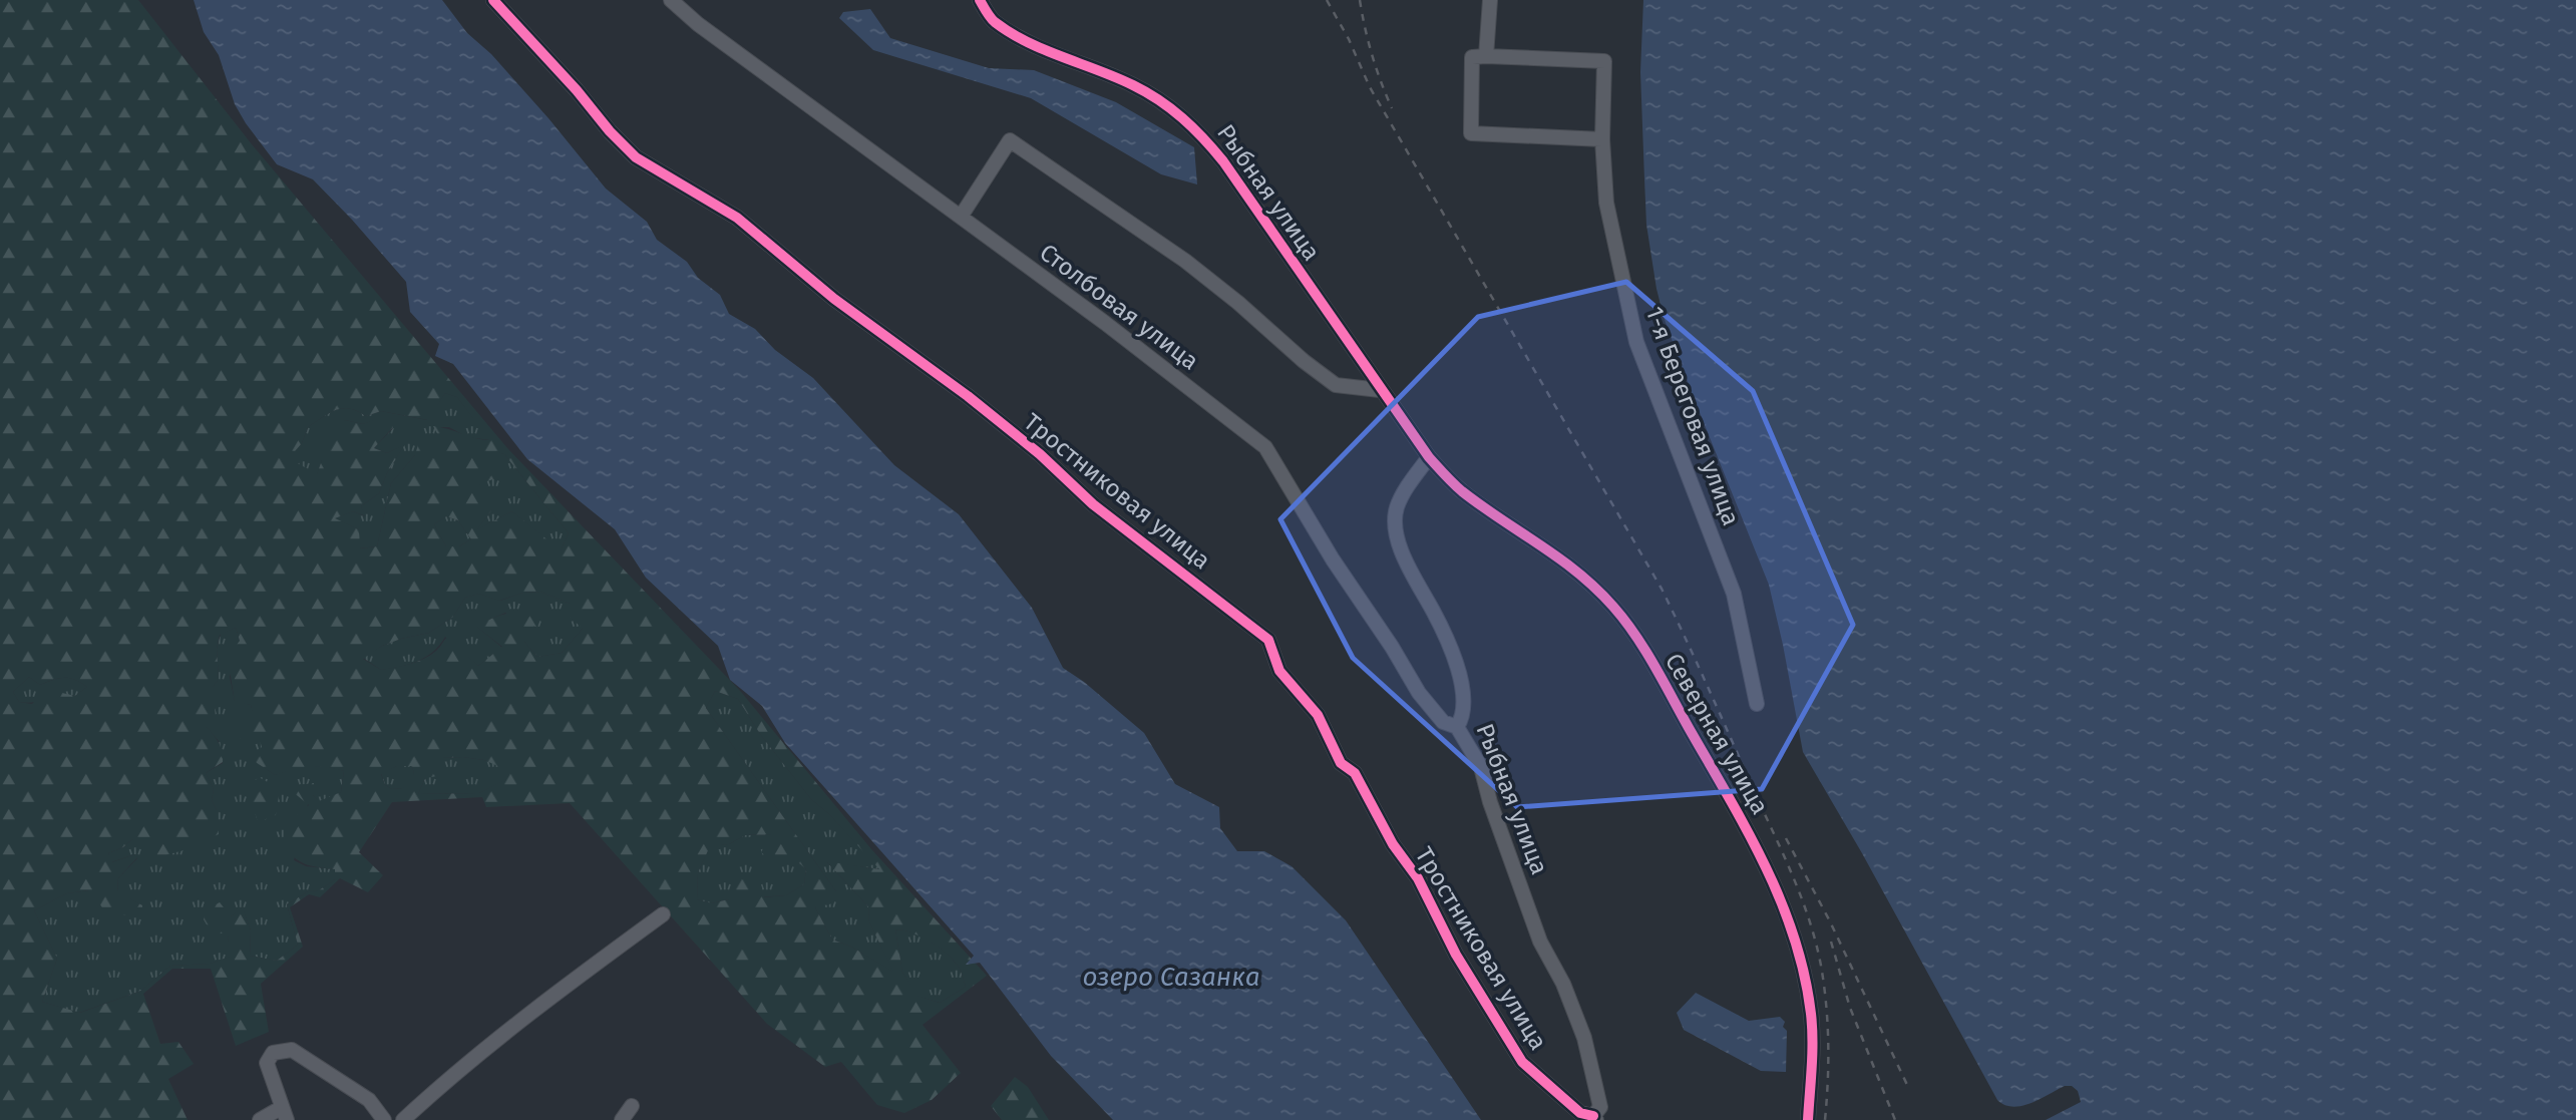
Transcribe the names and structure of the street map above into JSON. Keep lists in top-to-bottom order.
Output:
{
  "streets": {
    "street": [
      "Рыбная улица",
      "Столбовая улица",
      "1-я Береговая улица",
      "Тростниковая улица",
      "Северная улица"
    ]
  },
  "crossings": [
    ["Рыбная улица", "Столбовая улица"],
    ["Рыбная улица", "Тростниковая улица"],
    ["Рыбная улица", "Северная улица"]
  ],
  "water": ["озеро Сазанка"]
}
